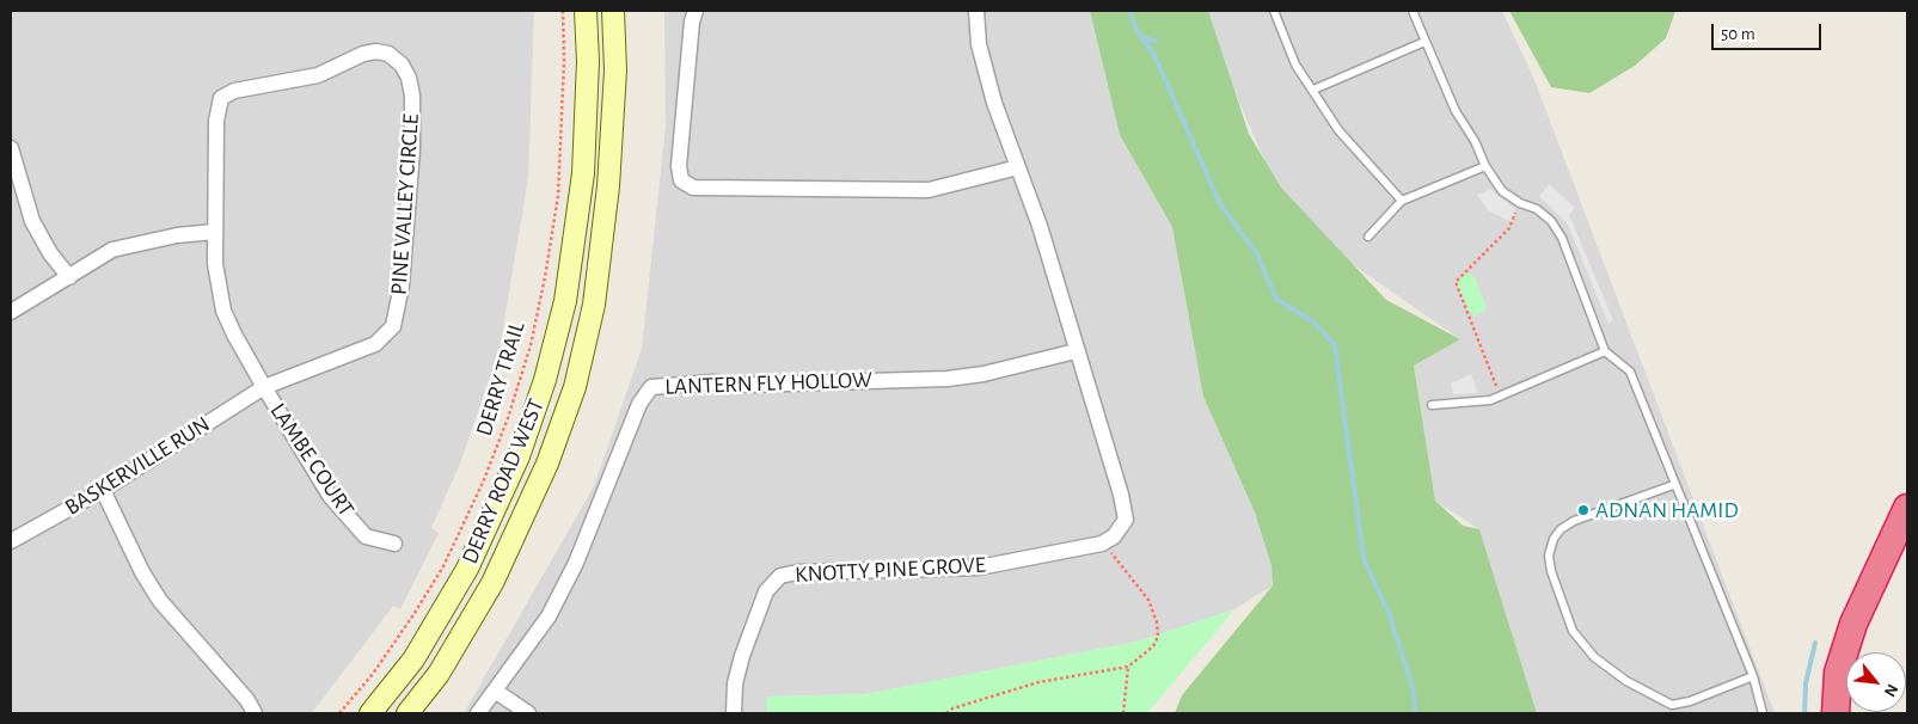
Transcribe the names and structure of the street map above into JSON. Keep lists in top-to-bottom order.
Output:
{
  "streets": {
    "main road": ["DERRY ROAD WEST"],
    "street": [
      "PINE VALLEY CIRCLE",
      "LANTERN FLY HOLLOW",
      "LAMBE COURT",
      "BASKERVILLE RUN",
      "KNOTTY PINE GROVE"
    ],
    "path": ["DERRY TRAIL"]
  },
  "crossings": [
    ["PINE VALLEY CIRCLE", "LAMBE COURT"],
    ["PINE VALLEY CIRCLE", "BASKERVILLE RUN"],
    ["LAMBE COURT", "BASKERVILLE RUN"]
  ],
  "places": ["ADNAN HAMID"],
  "scale_bar": "50 m",
  "north": "bottom right"
}
